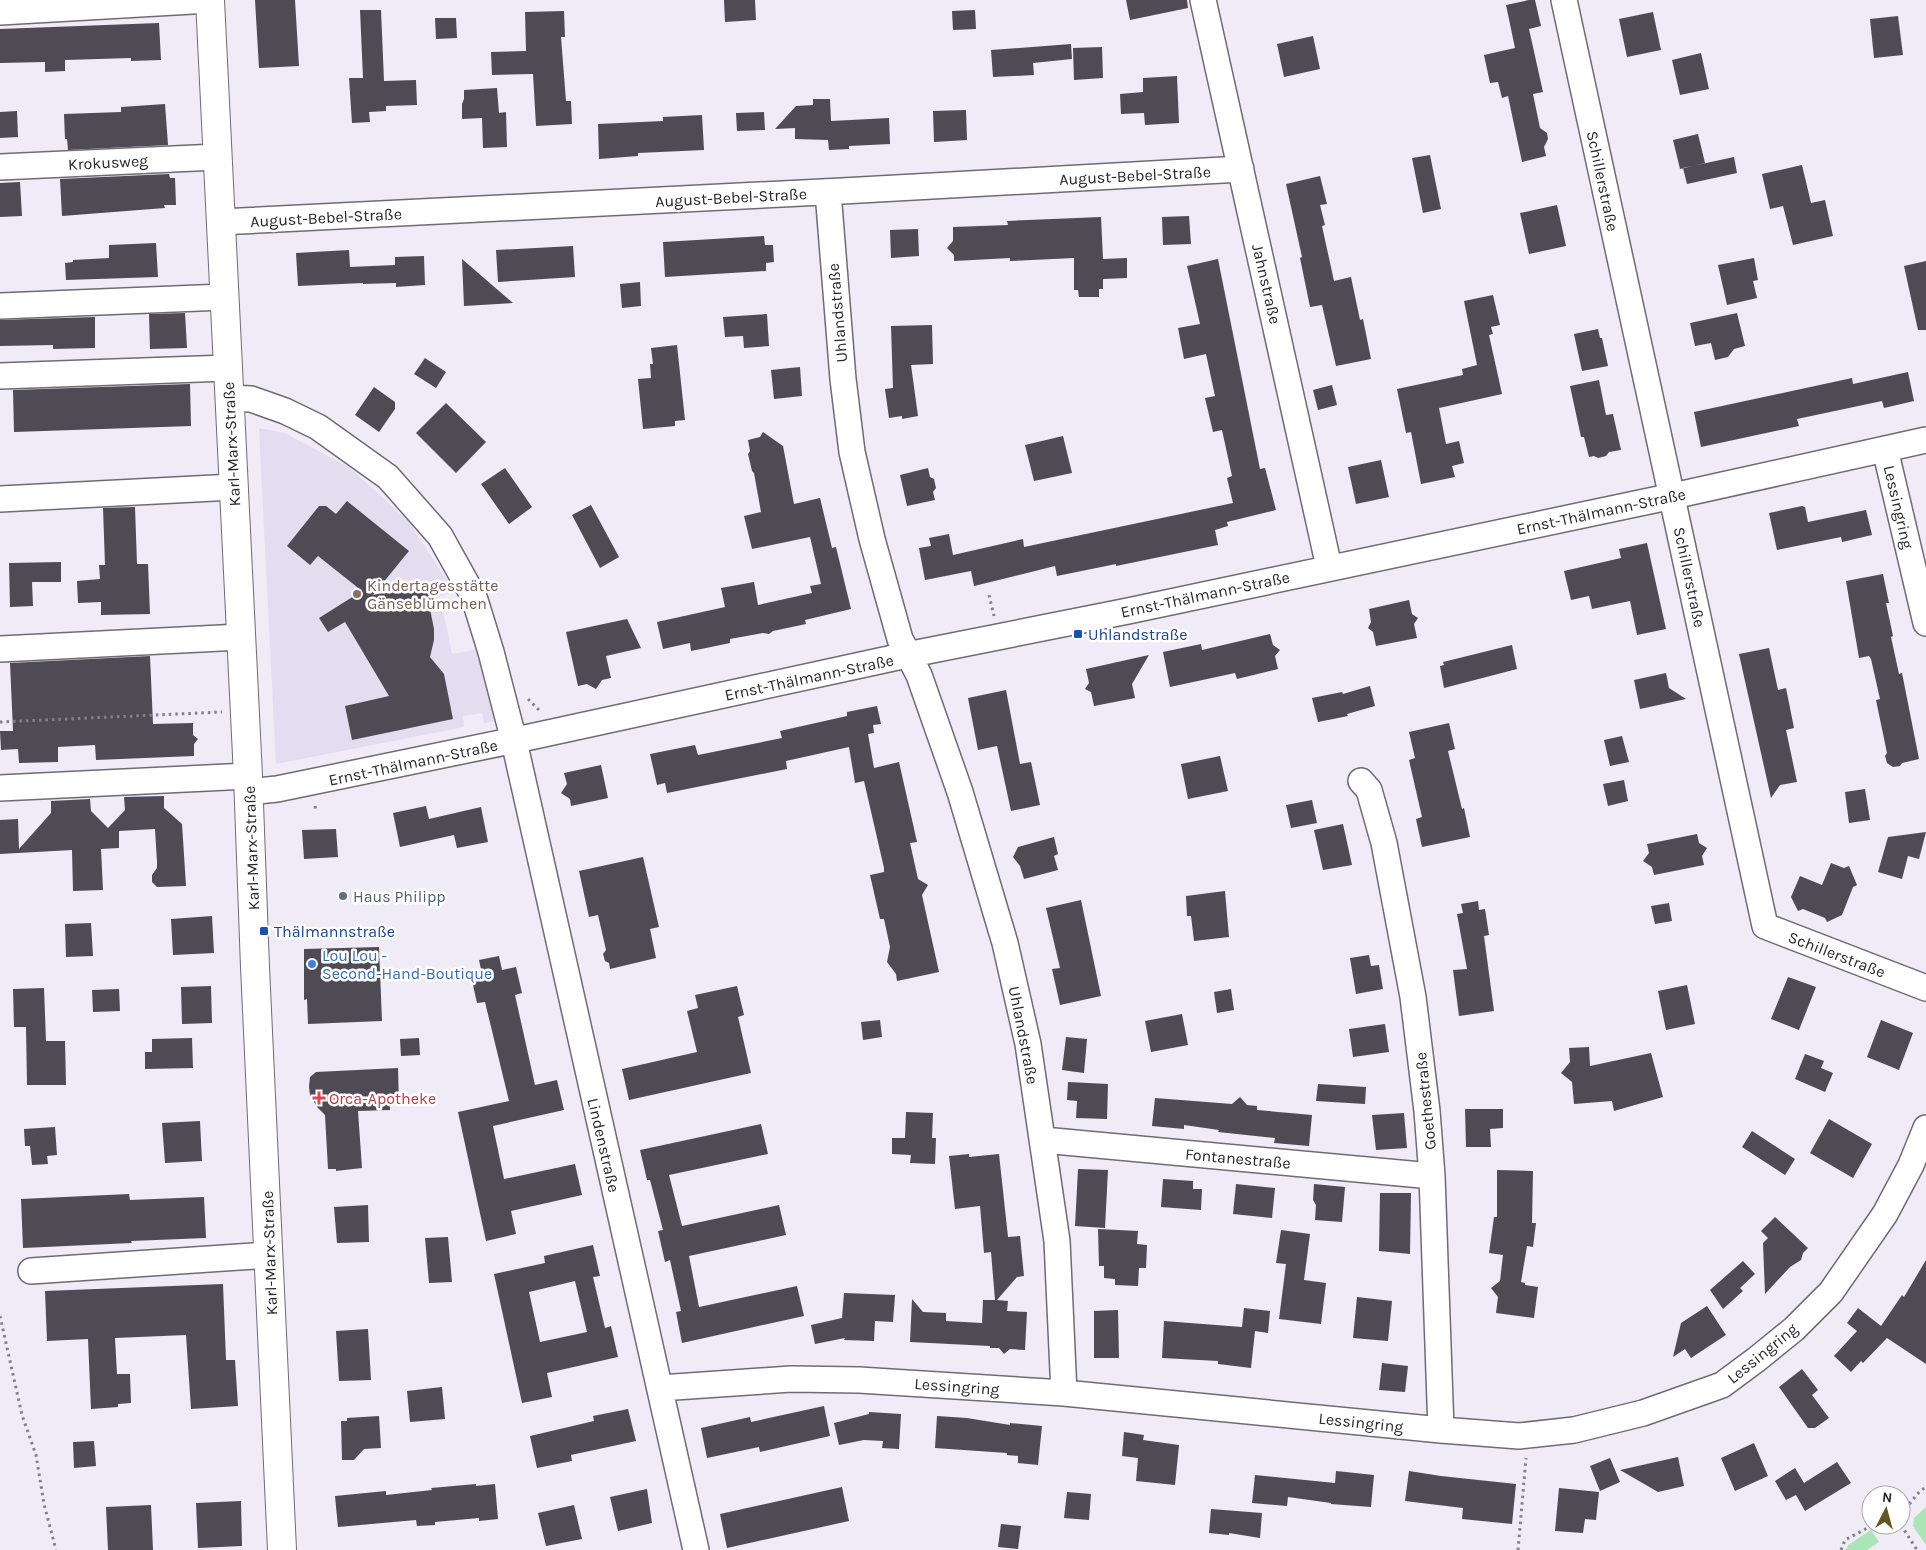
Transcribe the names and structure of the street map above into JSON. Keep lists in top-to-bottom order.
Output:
{
  "streets": {
    "main road": ["Karl-Marx-Straße"],
    "street": [
      "Krokusweg",
      "August-Bebel-Straße",
      "Schillerstraße",
      "Jahnstraße",
      "Uhlandstraße",
      "Lessingring",
      "Ernst-Thälmann-Straße",
      "Goethestraße",
      "Lindenstraße",
      "Fontanestraße"
    ]
  },
  "crossings": [
    ["Krokusweg", "Karl-Marx-Straße"],
    ["August-Bebel-Straße", "Jahnstraße"],
    ["August-Bebel-Straße", "Uhlandstraße"],
    ["August-Bebel-Straße", "Karl-Marx-Straße"],
    ["Schillerstraße", "Ernst-Thälmann-Straße"],
    ["Jahnstraße", "Ernst-Thälmann-Straße"],
    ["Uhlandstraße", "Lessingring"],
    ["Uhlandstraße", "Ernst-Thälmann-Straße"],
    ["Uhlandstraße", "Fontanestraße"],
    ["Karl-Marx-Straße", "Ernst-Thälmann-Straße"],
    ["Karl-Marx-Straße", "Lindenstraße"],
    ["Lessingring", "Ernst-Thälmann-Straße"],
    ["Lessingring", "Goethestraße"],
    ["Lessingring", "Lindenstraße"],
    ["Ernst-Thälmann-Straße", "Lindenstraße"],
    ["Goethestraße", "Fontanestraße"]
  ],
  "places": {
    "other": ["Kindertagesstätte Gänseblümchen", "Haus Philipp", "Lou Lou - Second-Hand-Boutique"],
    "transit": ["Uhlandstraße", "Thälmannstraße"],
    "health": ["Orca-Apotheke"]
  },
  "north": "top"
}
